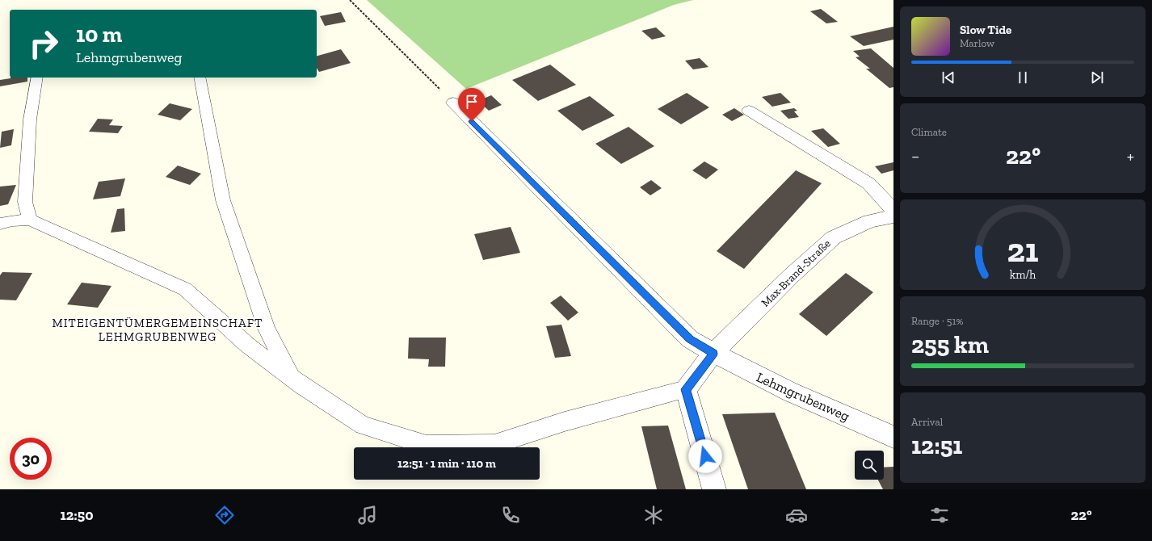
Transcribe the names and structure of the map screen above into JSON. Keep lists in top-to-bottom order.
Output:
{
  "streets": {
    "street": ["Max-Brand-Straße", "Lehmgrubenweg"]
  },
  "crossings": [
    ["Max-Brand-Straße", "Lehmgrubenweg"]
  ],
  "districts": ["MITEIGENTÜMERGEMEINSCHAFT LEHMGRUBENWEG"],
  "page": {
    "turn": ["10 m", "Lehmgrubenweg"],
    "song": ["Slow Tide", "Marlow"],
    "tile": [
      "Climate",
      ["Range · 51%", "255 km"],
      ["Arrival", "12:51"]
    ],
    "heat": ["−", "22°", "+"],
    "limit": "30",
    "trip": "12:51 · 1 min · 110 m",
    "tabs": ["12:50", "22°"],
    "gauge": ["21", "km/h"]
  }
}
